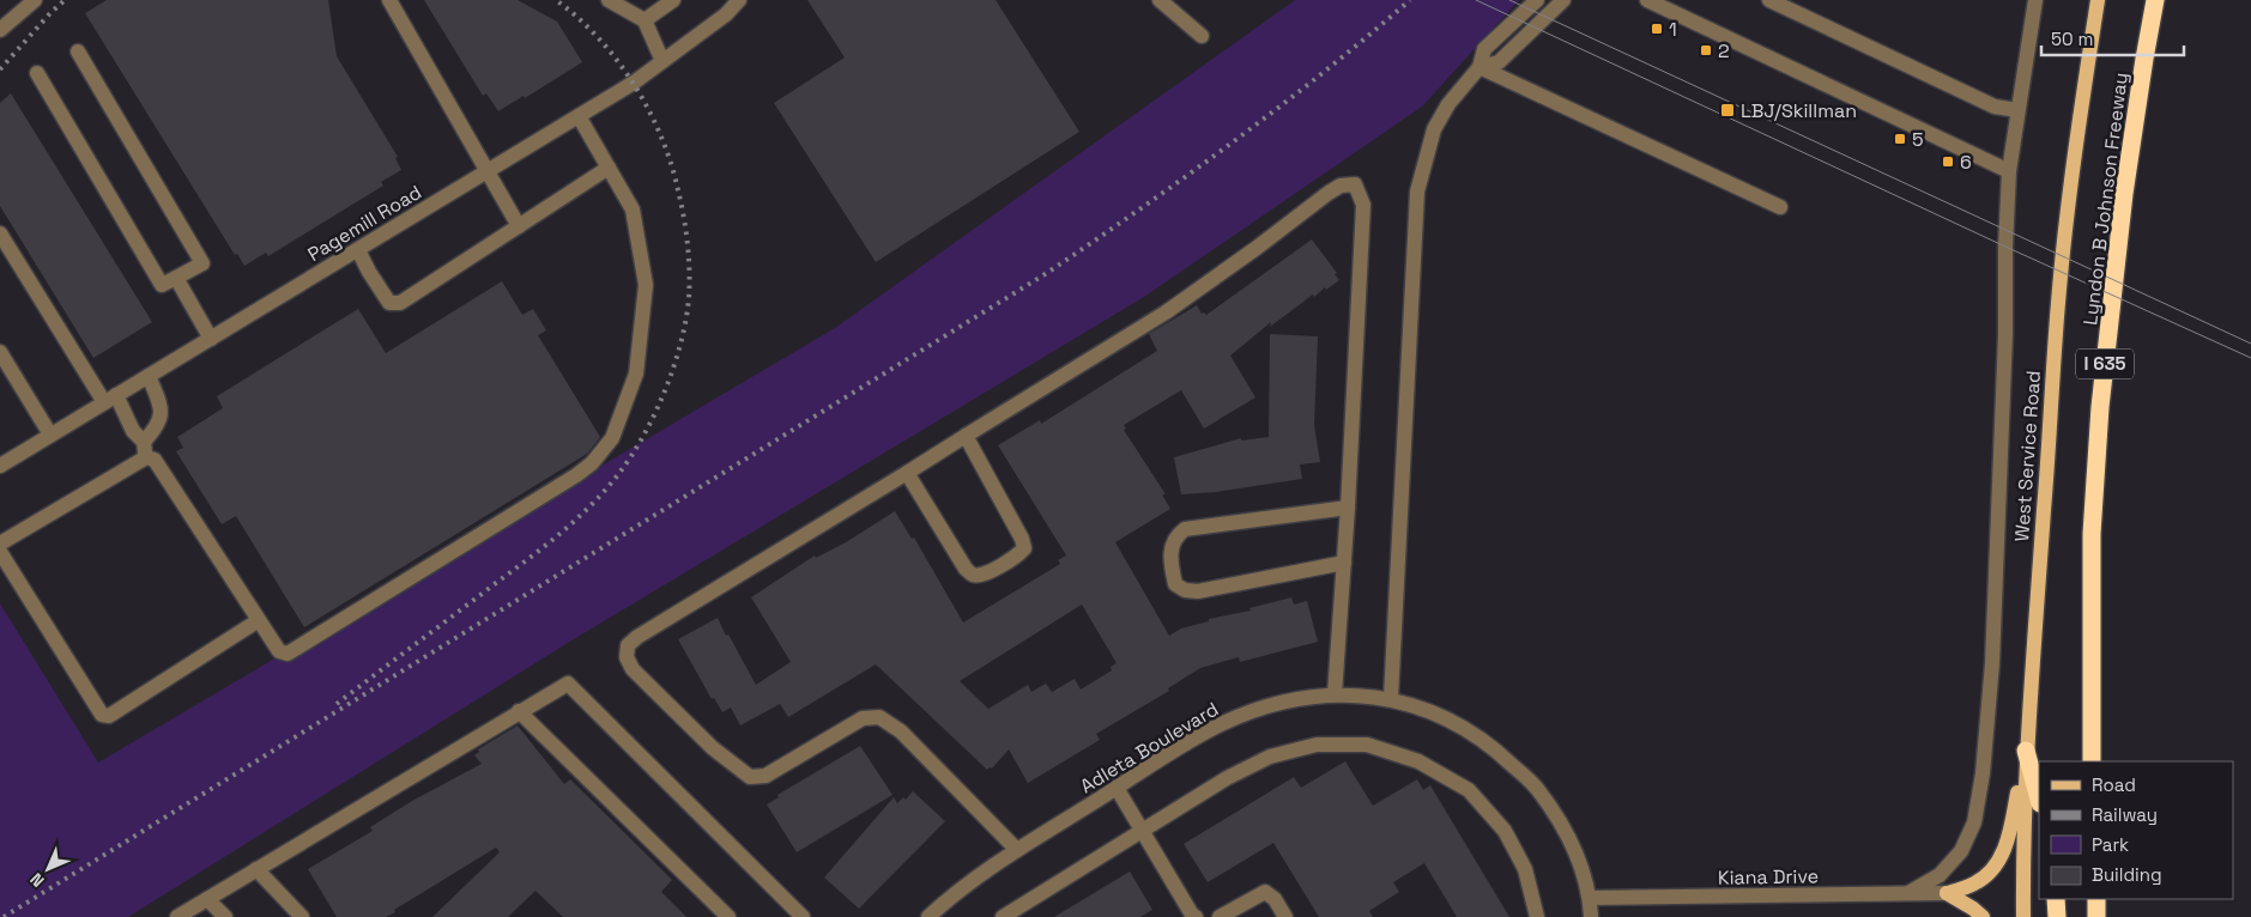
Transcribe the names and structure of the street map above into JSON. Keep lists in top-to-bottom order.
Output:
{
  "streets": {
    "highway": ["Lyndon B Johnson Freeway", "I 635"],
    "main road": ["West Service Road"],
    "street": ["Pagemill Road", "Adleta Boulevard", "Kiana Drive"]
  },
  "crossings": [
    ["Adleta Boulevard", "Kiana Drive"]
  ],
  "places": {
    "transit": [
      "1",
      "2",
      "LBJ/Skillman",
      "5",
      "6"
    ]
  },
  "legend": [
    "Road",
    "Railway",
    "Park",
    "Building"
  ],
  "scale_bar": "50 m",
  "north": "bottom left"
}
